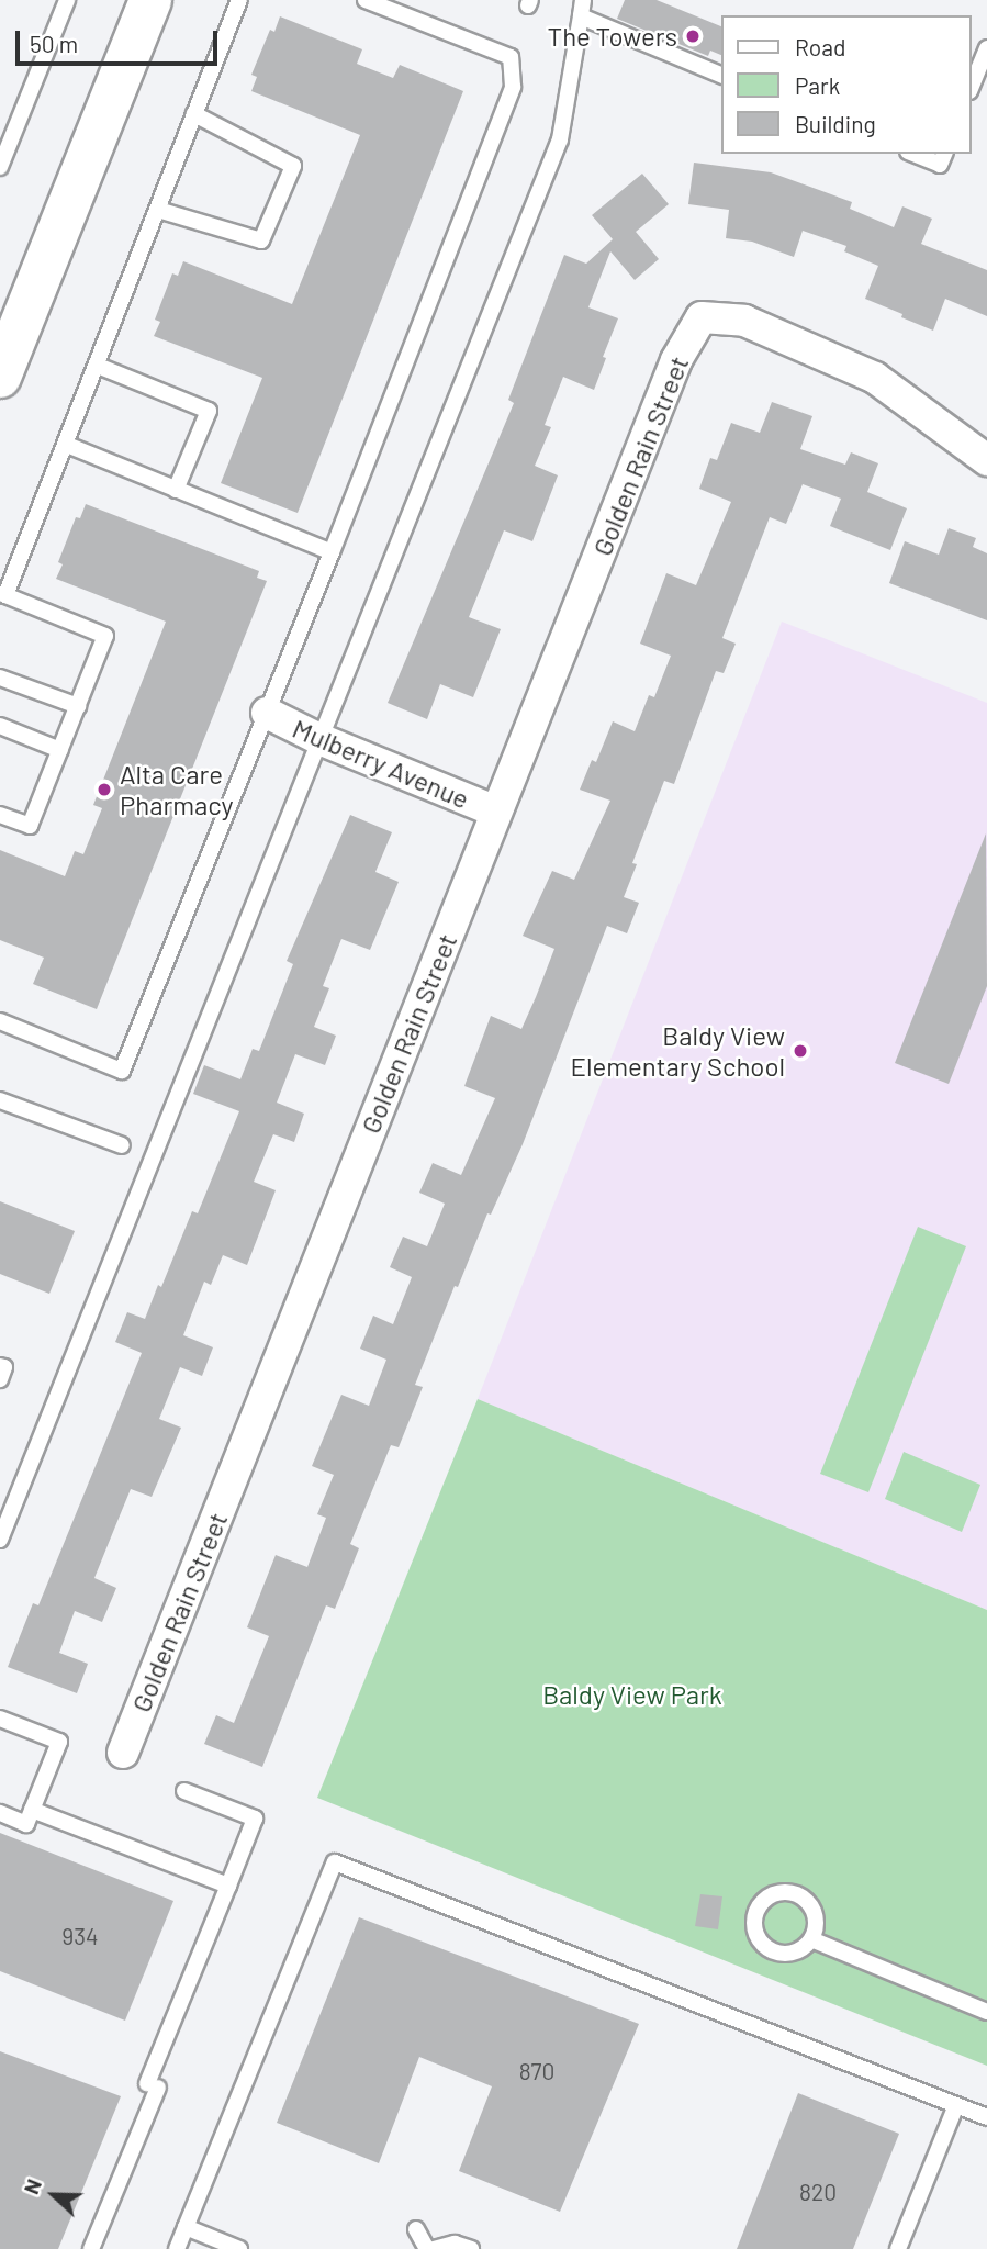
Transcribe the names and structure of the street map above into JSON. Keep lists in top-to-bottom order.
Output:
{
  "streets": {
    "street": ["Golden Rain Street", "Mulberry Avenue"]
  },
  "crossings": [
    ["Golden Rain Street", "Mulberry Avenue"]
  ],
  "parks": ["Baldy View Park"],
  "places": ["The Towers", "Alta Care Pharmacy", "Baldy View Elementary School"],
  "house_numbers": ["934", "870", "820"],
  "legend": ["Road", "Park", "Building"],
  "scale_bar": "50 m",
  "north": "left"
}
